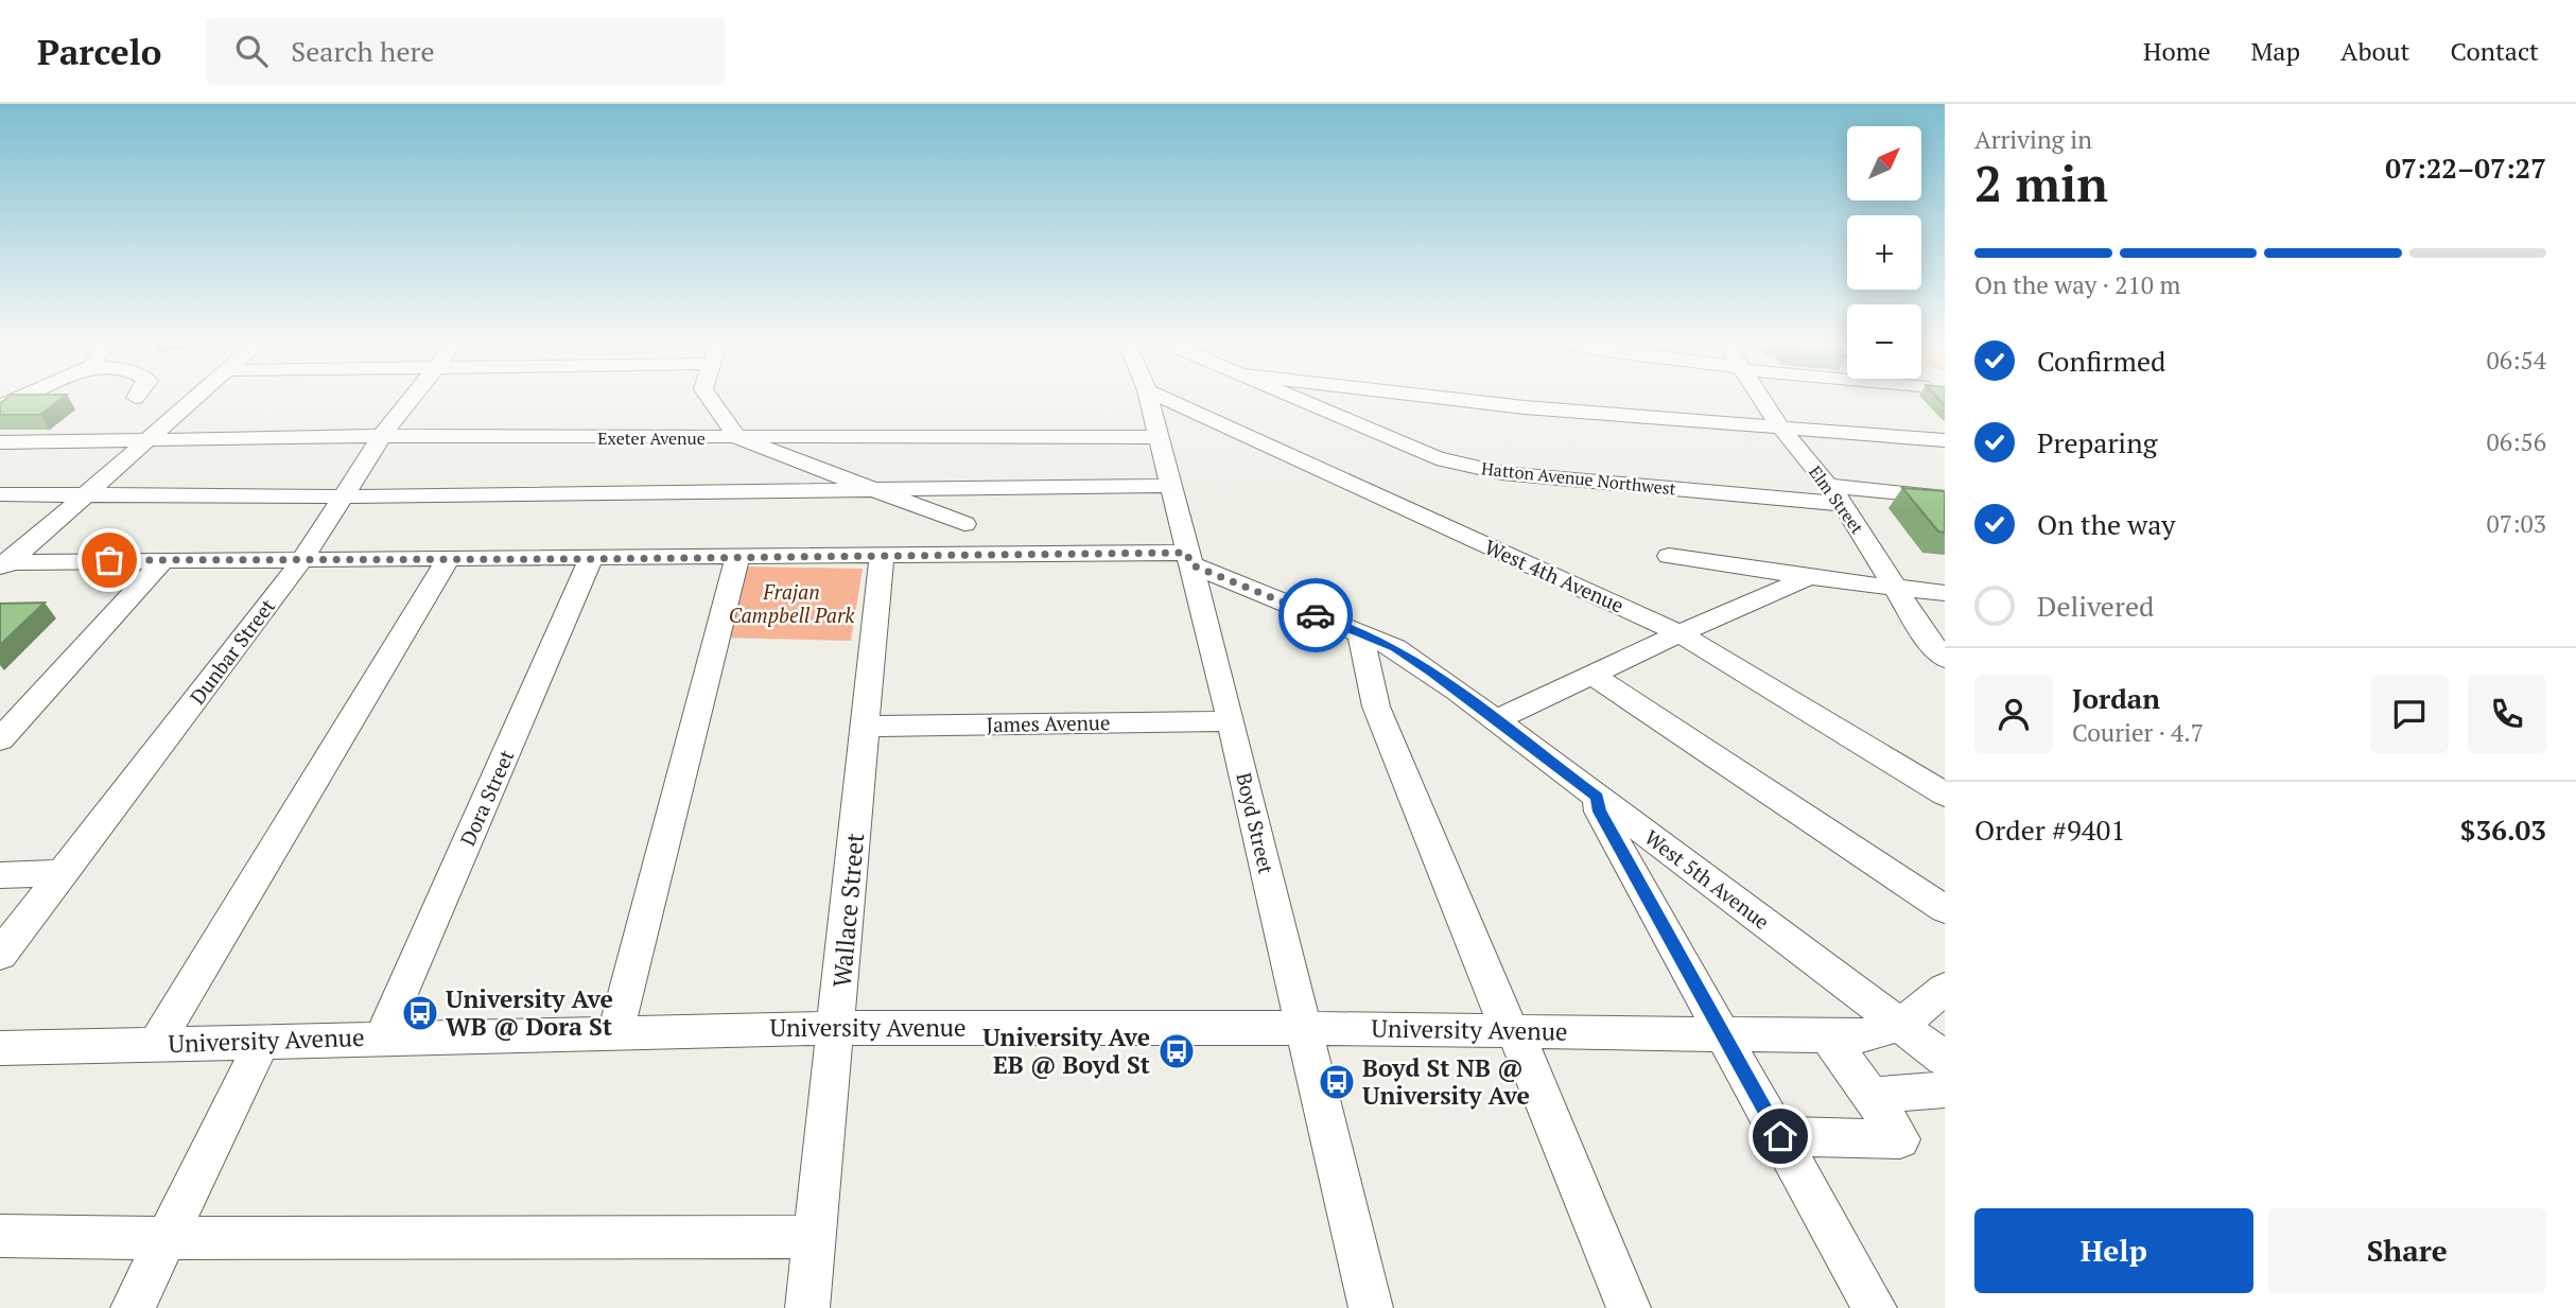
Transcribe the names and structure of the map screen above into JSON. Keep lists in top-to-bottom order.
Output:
{
  "streets": {
    "street": [
      "Exeter Avenue",
      "Hatton Avenue Northwest",
      "Elm Street",
      "West 4th Avenue",
      "Dunbar Street",
      "James Avenue",
      "Dora Street",
      "Boyd Street",
      "West 5th Avenue",
      "Wallace Street",
      "University Avenue"
    ]
  },
  "crossings": [
    ["Exeter Avenue", "Dunbar Street"],
    ["Exeter Avenue", "Boyd Street"],
    ["Hatton Avenue Northwest", "Elm Street"],
    ["James Avenue", "Boyd Street"],
    ["James Avenue", "Wallace Street"],
    ["Dora Street", "University Avenue"],
    ["Boyd Street", "West 5th Avenue"],
    ["Boyd Street", "University Avenue"],
    ["West 5th Avenue", "University Avenue"],
    ["Wallace Street", "University Avenue"]
  ],
  "parks": ["Frajan Campbell Park"],
  "places": {
    "bus stop": ["University Ave WB @ Dora St", "University Ave EB @ Boyd St", "Boyd St NB @ University Ave"]
  },
  "north": "top right",
  "page": {
    "header": "Parcelo",
    "search": "Search here",
    "nav": [
      "Home",
      "Map",
      "About",
      "Contact"
    ],
    "heading": ["2 min", "Arriving in", "07:22–07:27"],
    "panel": [
      "Jordan",
      "Courier · 4.7",
      "Order #9401",
      "$36.03"
    ],
    "map_buttons": ["+", "−"],
    "bar": "On the way · 210 m",
    "list": [
      ["Confirmed", "06:54"],
      ["Preparing", "06:56"],
      ["On the way", "07:03"],
      "Delivered"
    ],
    "buttons": ["Help", "Share"]
  }
}
